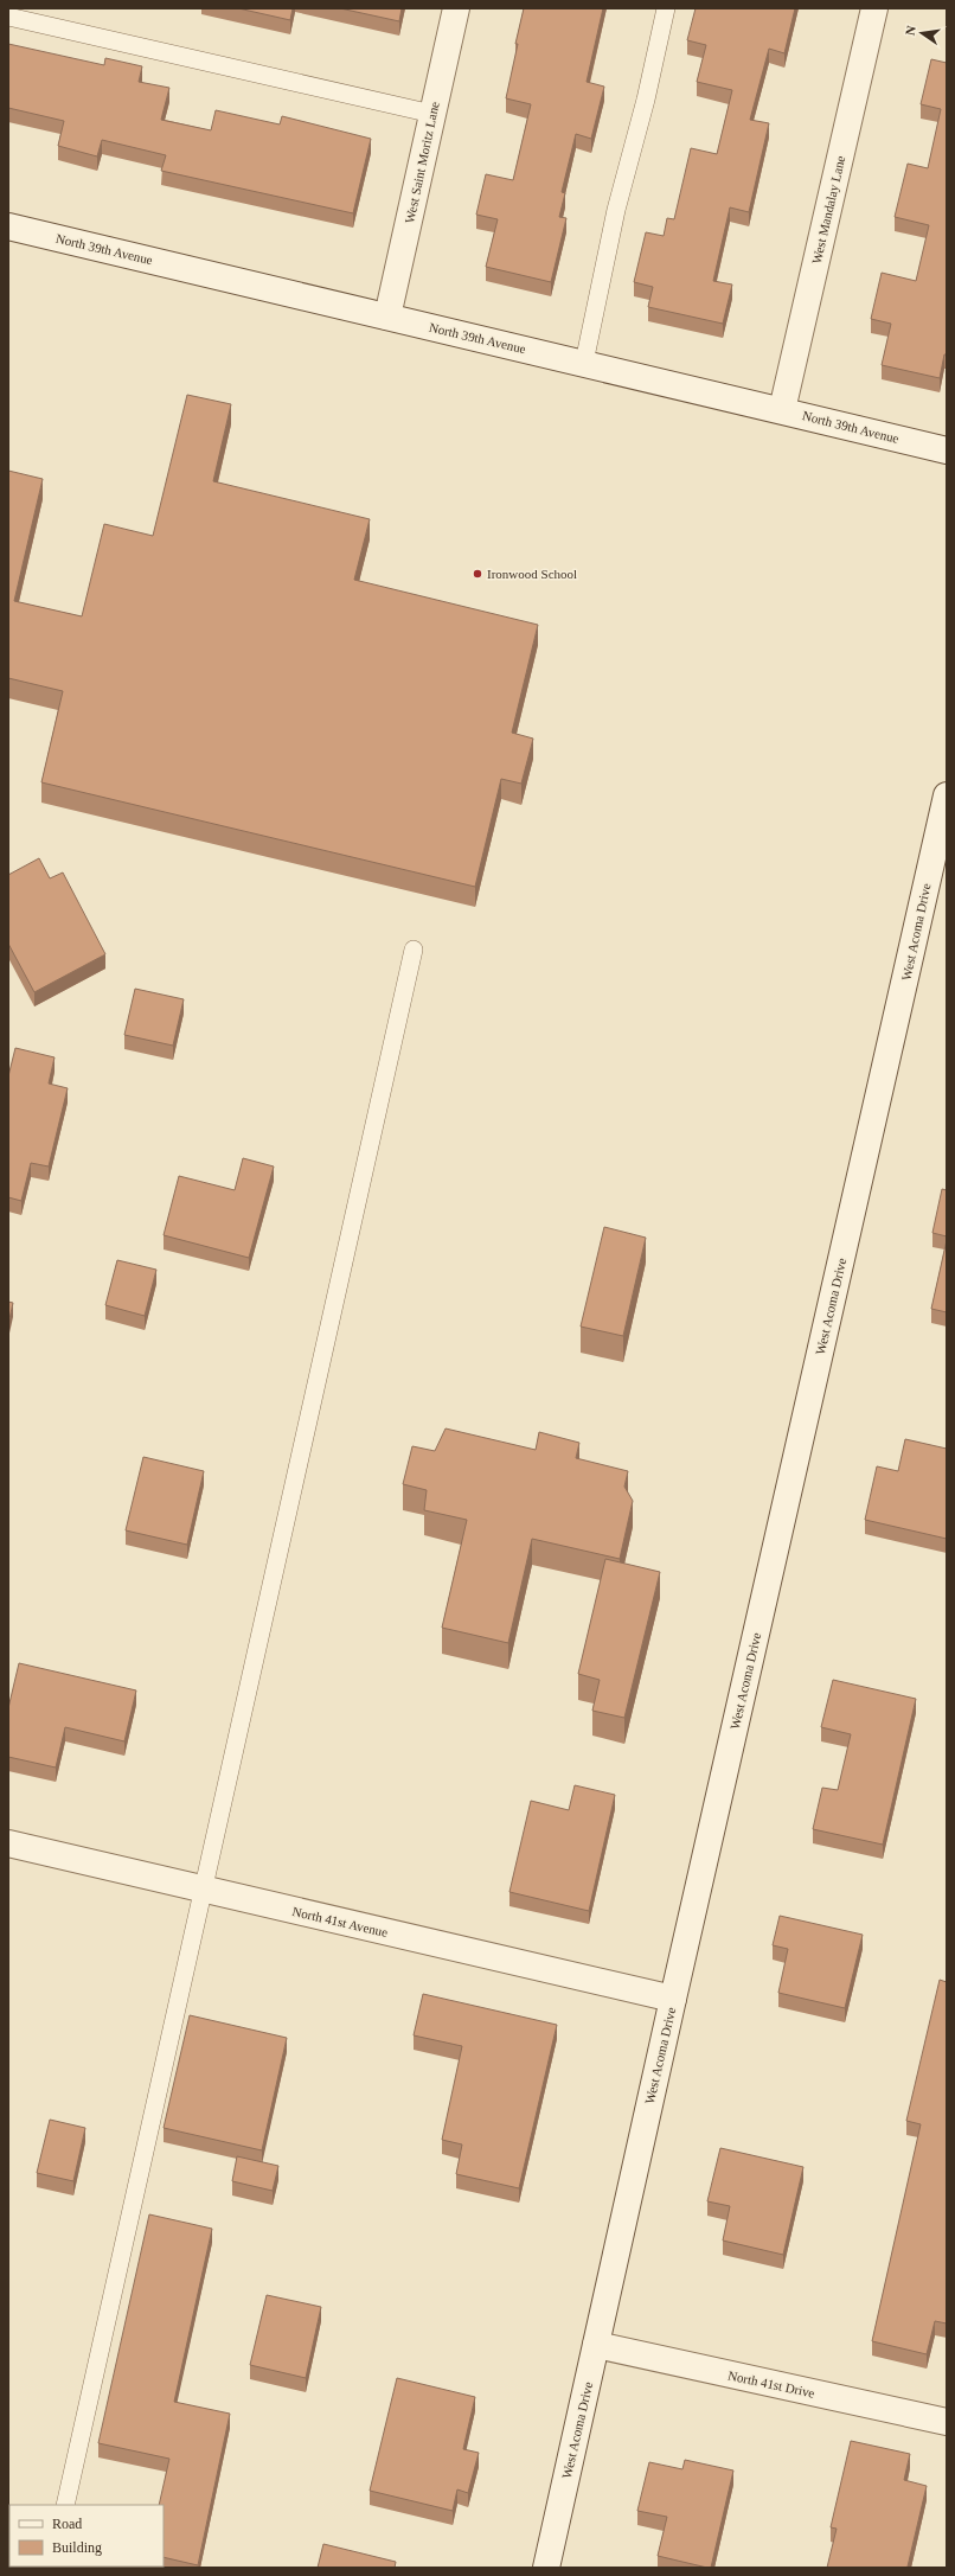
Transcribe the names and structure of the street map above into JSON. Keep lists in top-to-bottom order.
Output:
{
  "streets": {
    "street": [
      "West Saint Moritz Lane",
      "West Mandalay Lane",
      "North 39th Avenue",
      "West Acoma Drive",
      "North 41st Avenue",
      "North 41st Drive"
    ]
  },
  "crossings": [
    ["West Saint Moritz Lane", "North 39th Avenue"],
    ["West Mandalay Lane", "North 39th Avenue"],
    ["West Acoma Drive", "North 41st Avenue"],
    ["West Acoma Drive", "North 41st Drive"]
  ],
  "places": ["Ironwood School"],
  "legend": ["Road", "Building"],
  "north": "left"
}
